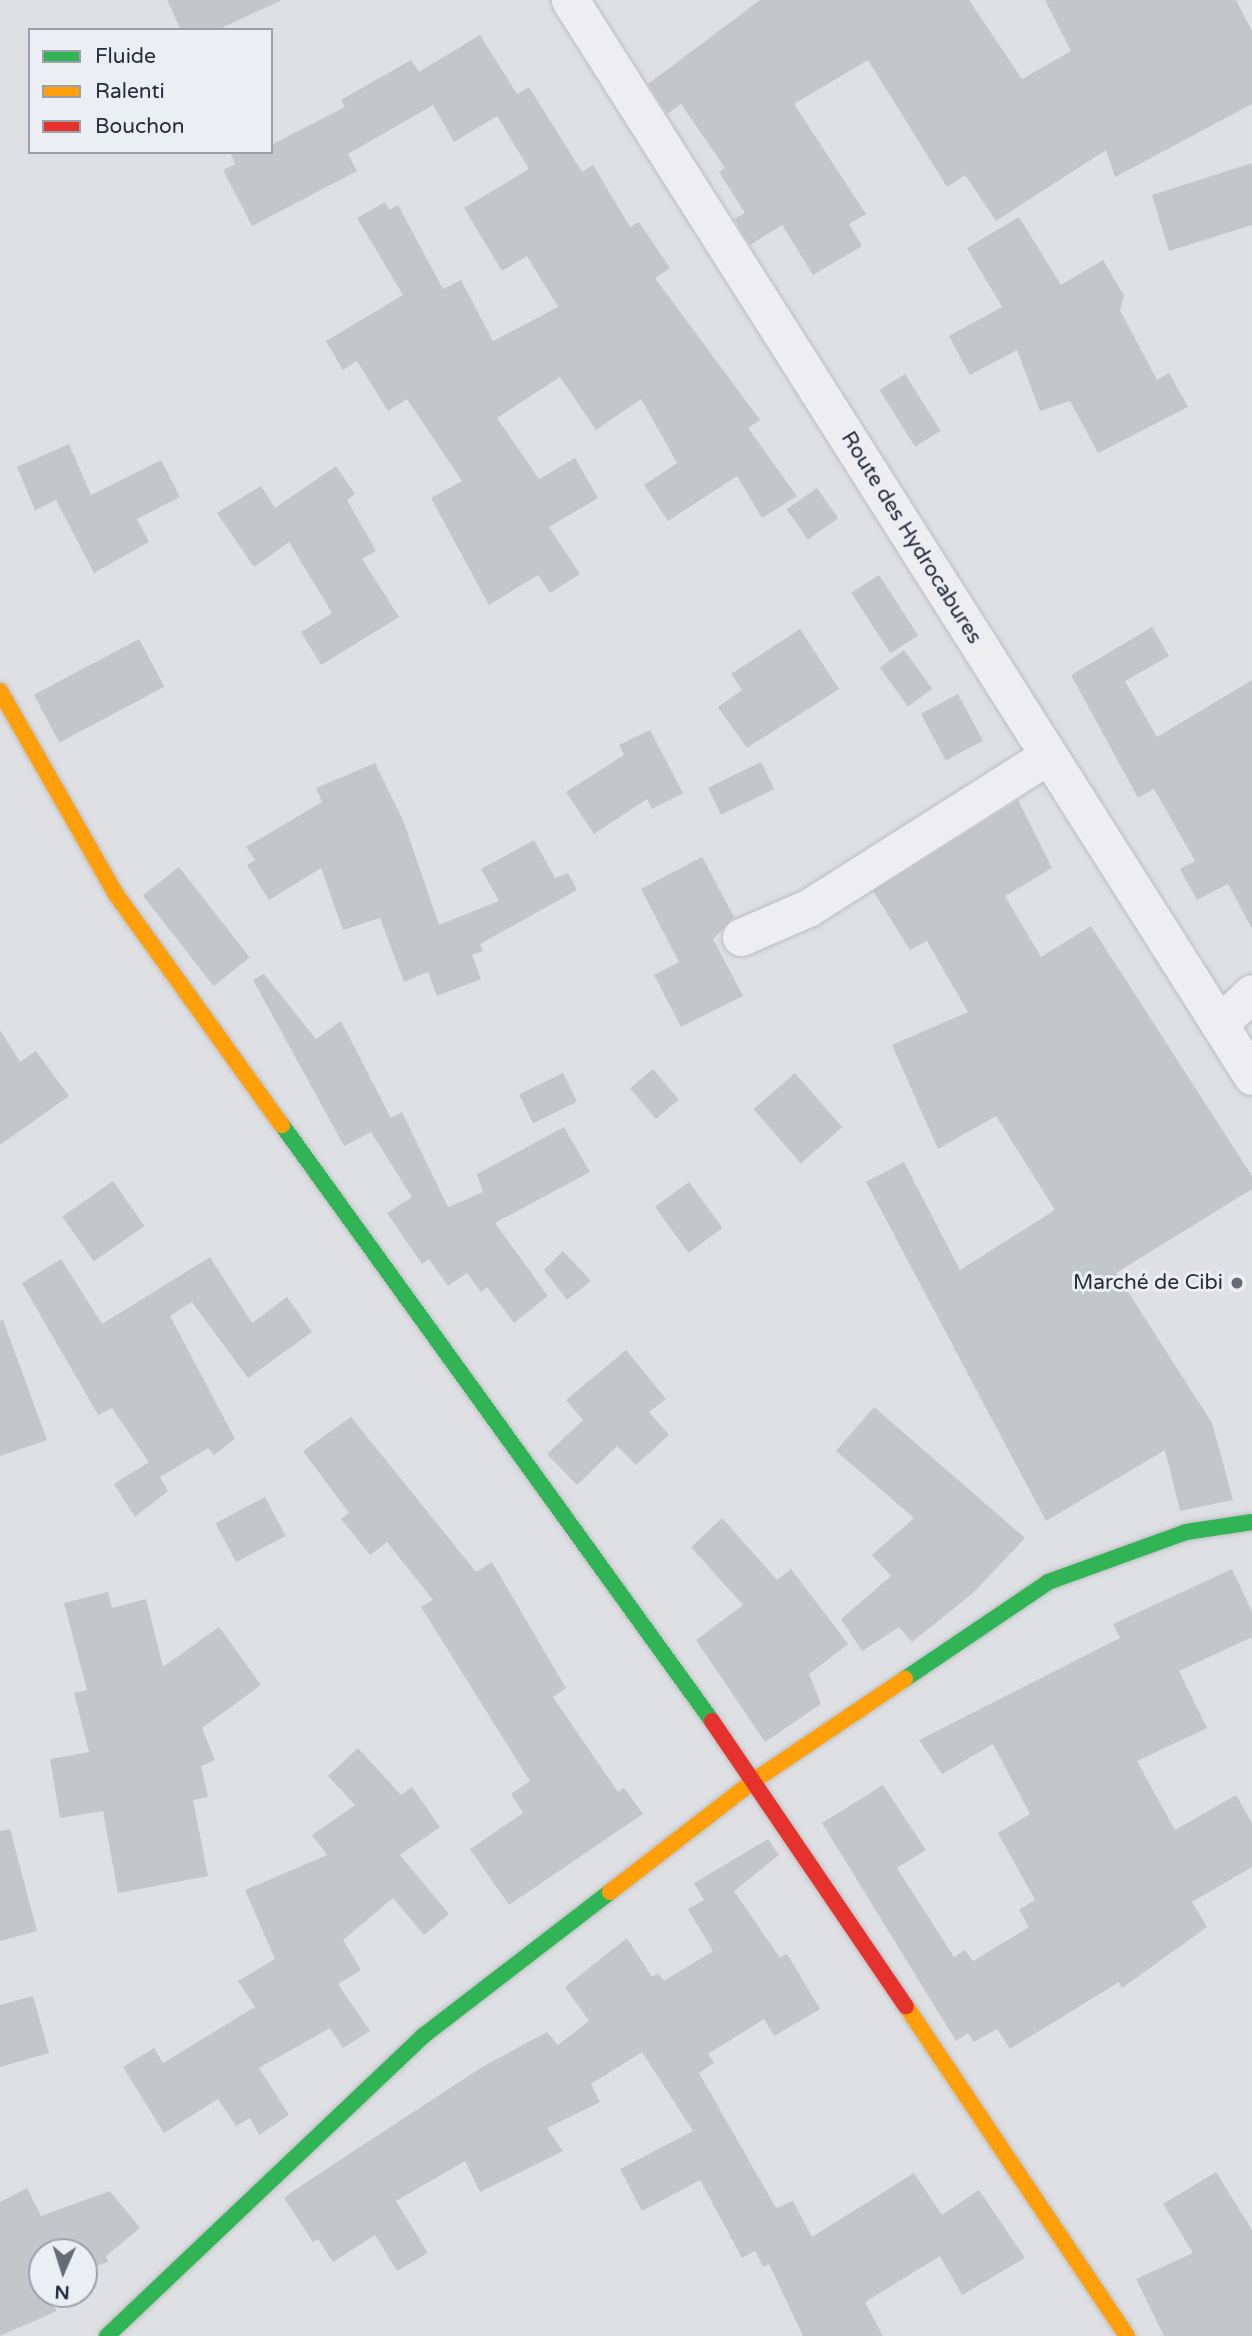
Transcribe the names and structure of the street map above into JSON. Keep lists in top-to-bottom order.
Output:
{
  "streets": {
    "street": ["Route des Hydrocabures"]
  },
  "places": ["Marché de Cibi"],
  "legend": ["Fluide", "Ralenti", "Bouchon"],
  "north": "bottom"
}
